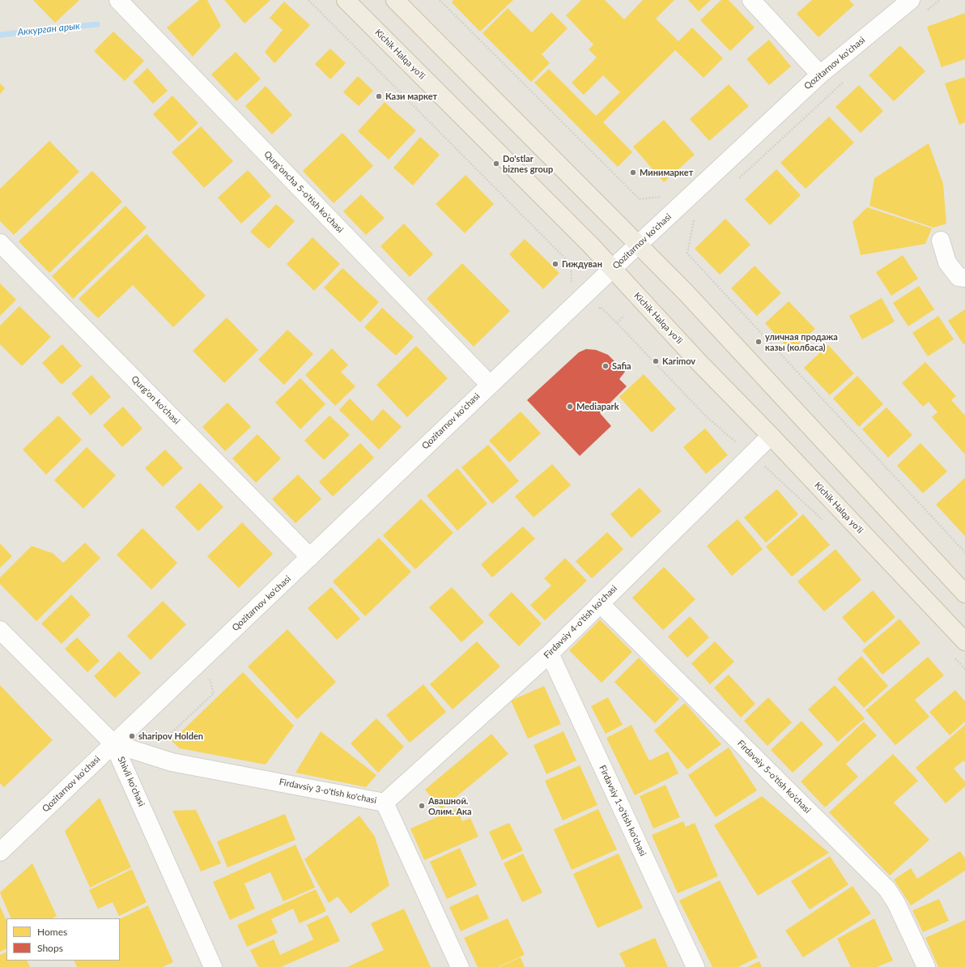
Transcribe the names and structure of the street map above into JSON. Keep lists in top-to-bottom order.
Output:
{
  "streets": {
    "highway": ["Kichik Halqa yo'li"],
    "street": [
      "Qozitarnov ko'chasi",
      "Qurg'oncha 5-o'tish ko'chasi",
      "Qurg'on ko'chasi",
      "Firdavsiy 4-o'tish ko'chasi",
      "Firdavsiy 5-o'tish ko'chasi",
      "Shivli ko'chasi",
      "Firdavsiy 3-o'tish ko'chasi",
      "Firdavsiy 1-o'tish ko'chasi"
    ]
  },
  "crossings": [
    ["Kichik Halqa yo'li", "Qozitarnov ko'chasi"],
    ["Kichik Halqa yo'li", "Firdavsiy 4-o'tish ko'chasi"],
    ["Qozitarnov ko'chasi", "Qurg'oncha 5-o'tish ko'chasi"],
    ["Qozitarnov ko'chasi", "Qurg'on ko'chasi"],
    ["Qozitarnov ko'chasi", "Shivli ko'chasi"],
    ["Qozitarnov ko'chasi", "Firdavsiy 3-o'tish ko'chasi"],
    ["Firdavsiy 4-o'tish ko'chasi", "Firdavsiy 5-o'tish ko'chasi"],
    ["Firdavsiy 4-o'tish ko'chasi", "Firdavsiy 3-o'tish ko'chasi"],
    ["Firdavsiy 4-o'tish ko'chasi", "Firdavsiy 1-o'tish ko'chasi"],
    ["Shivli ko'chasi", "Firdavsiy 3-o'tish ko'chasi"]
  ],
  "water": ["Аккурган арык"],
  "places": [
    "Кази маркет",
    "Do'stlar biznes group",
    "Минимаркет",
    "Гиждуван",
    "уличная продажа казы (колбаса)",
    "Karimov",
    "Safia",
    "Mediapark",
    "sharipov Holden",
    "Авашной. Олим. Ака"
  ],
  "legend": ["Homes", "Shops"]
}
